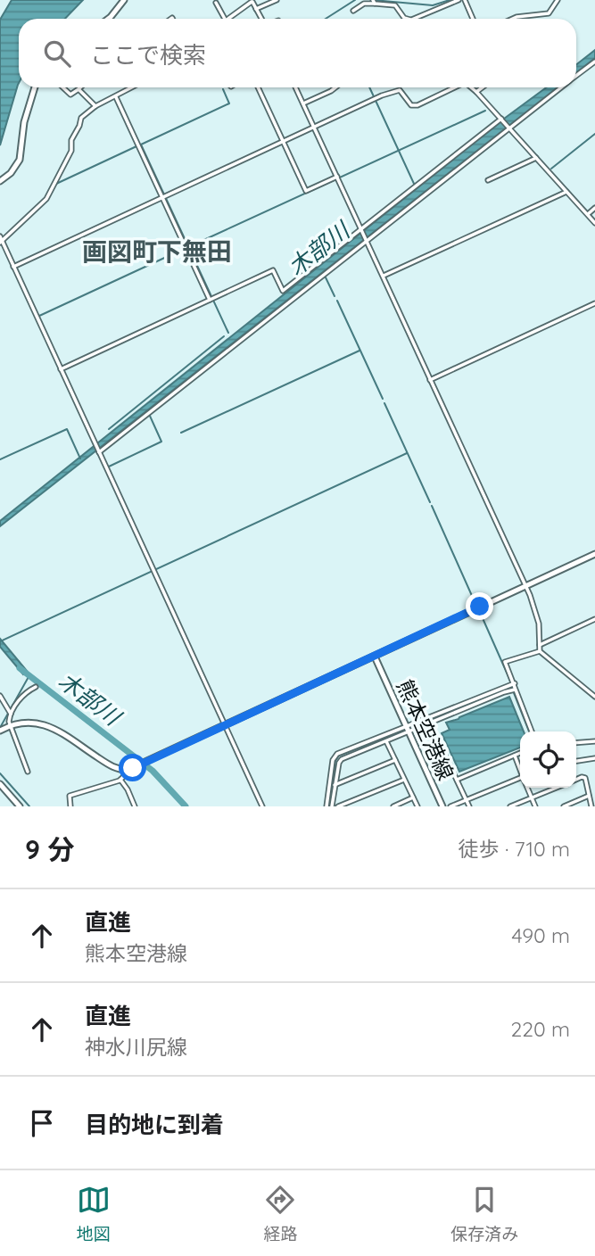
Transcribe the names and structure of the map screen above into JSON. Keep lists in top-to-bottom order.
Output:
{
  "streets": {
    "main road": ["熊本空港線"]
  },
  "districts": ["画図町下無田"],
  "water": ["木部川"],
  "page": {
    "search": "ここで検索",
    "heading": ["9 分", "徒歩 · 710 m"],
    "list": [
      ["直進", "熊本空港線", "490 m"],
      ["直進", "神水川尻線", "220 m"],
      "目的地に到着"
    ],
    "nav": ["地図", "経路", "保存済み"]
  }
}
